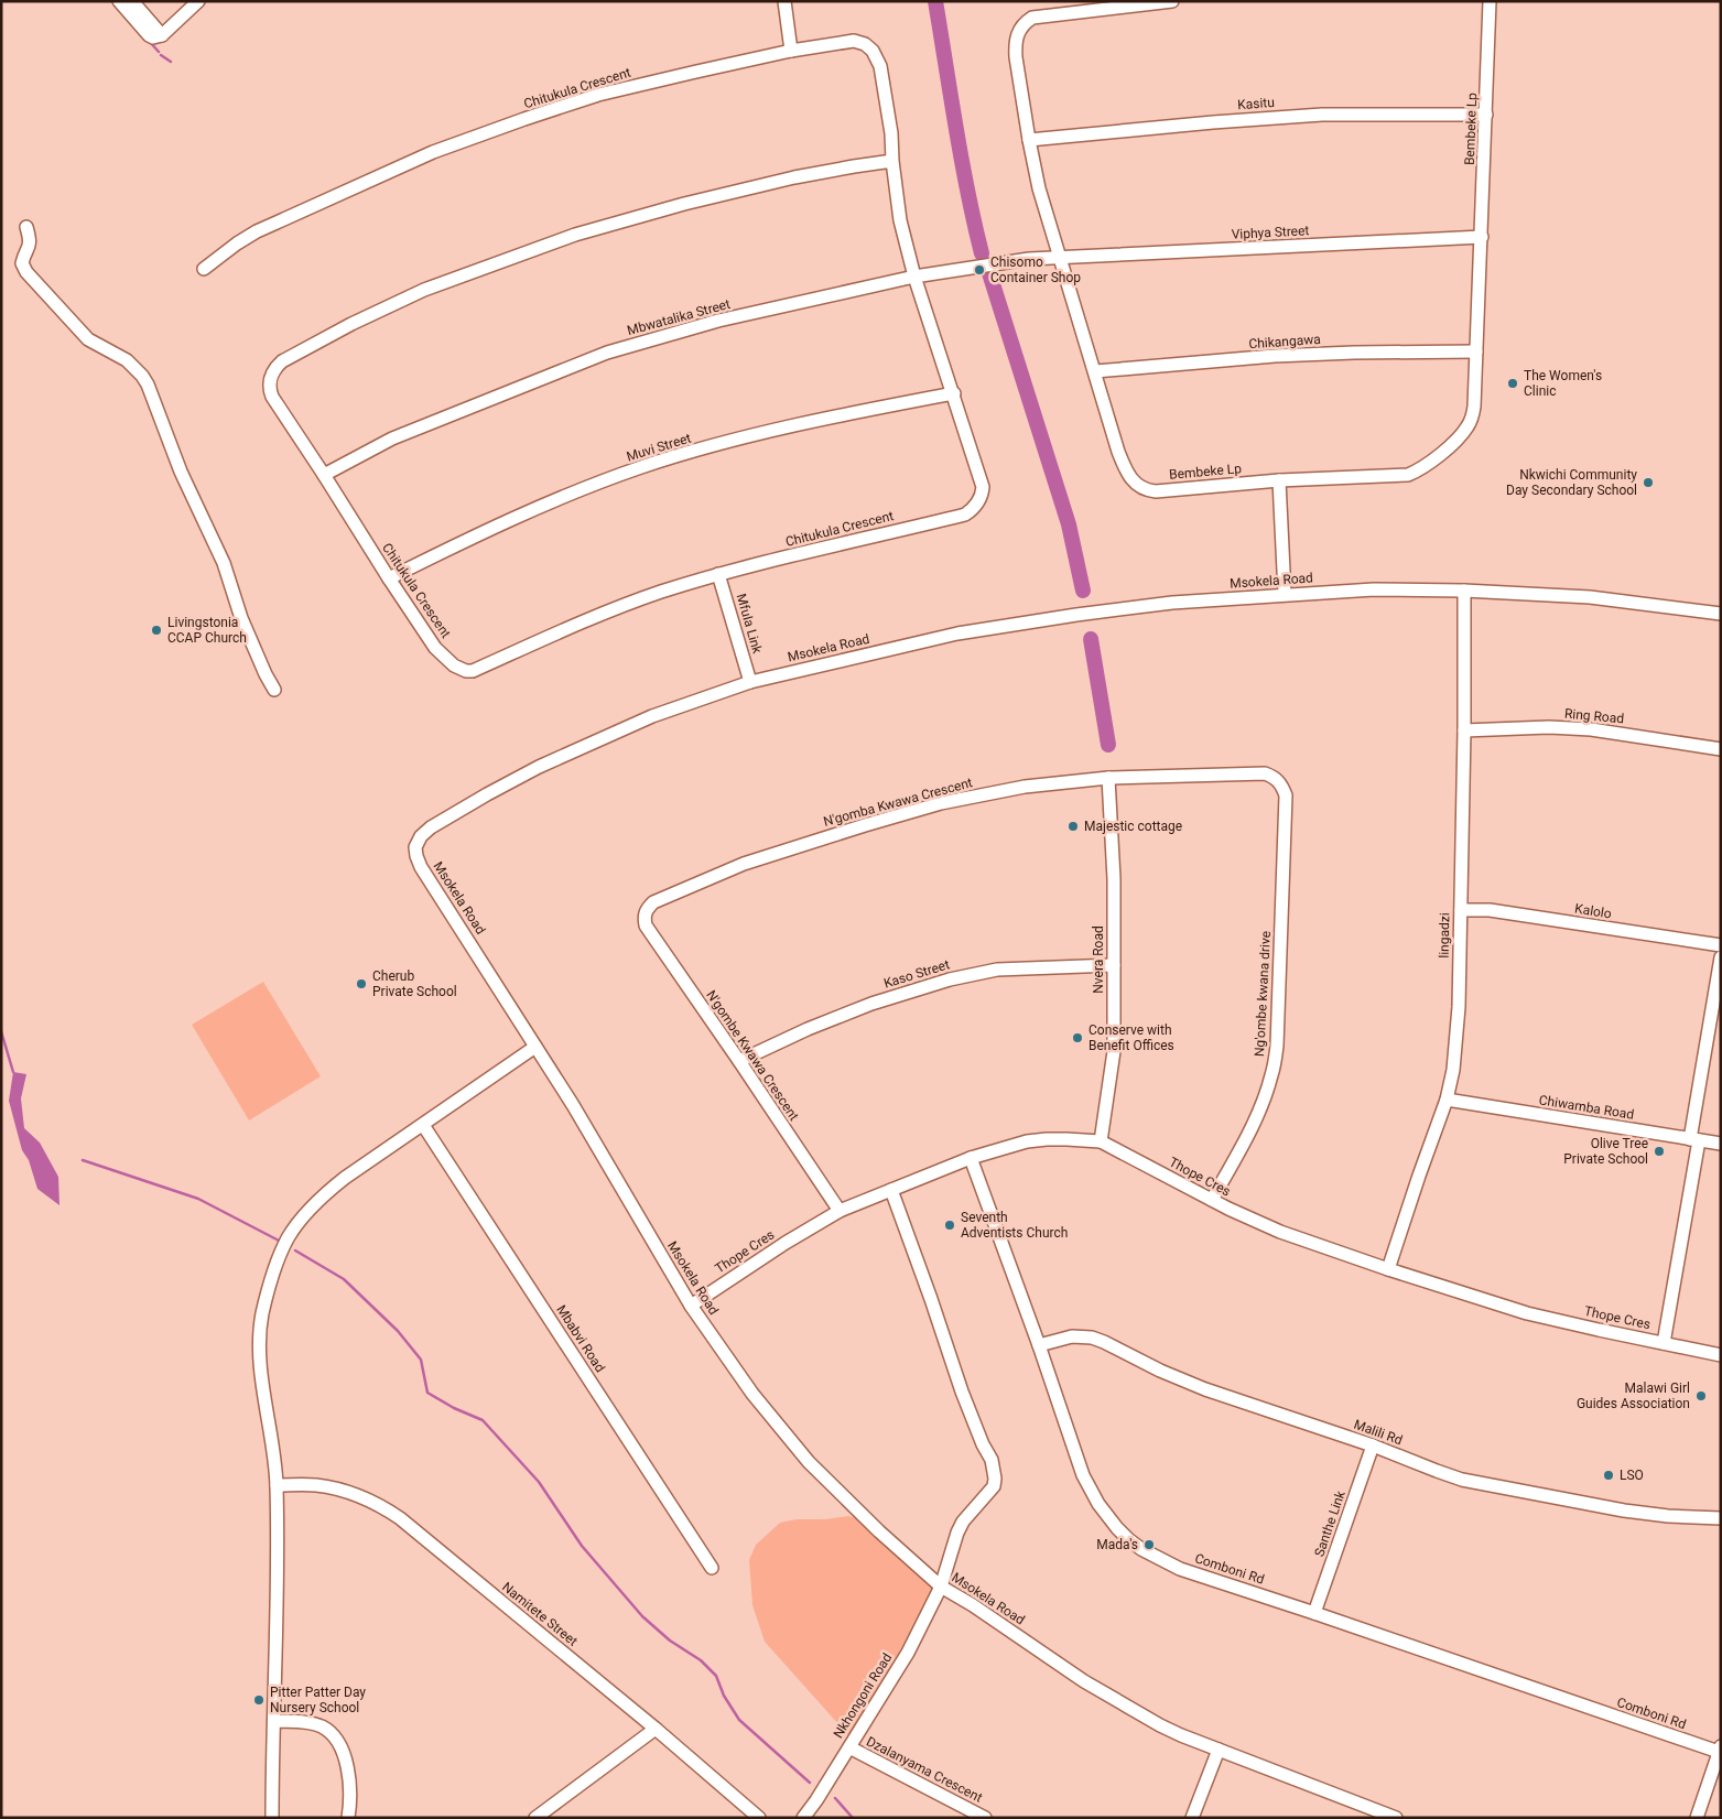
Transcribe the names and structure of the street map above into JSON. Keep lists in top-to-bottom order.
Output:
{
  "streets": {
    "street": [
      "Chitukula Crescent",
      "Kasitu",
      "Bembeke Lp",
      "Viphya Street",
      "Mbwatalika Street",
      "Chikangawa",
      "Muvi Street",
      "Msokela Road",
      "Mfula Link",
      "Ring Road",
      "N'gomba Kwawa Crescent",
      "Kalolo",
      "lingadzi",
      "Nvera Road",
      "Kaso Street",
      "Ng'ombe kwana drive",
      "N'gombe Kwawa Crescent",
      "Chiwamba Road",
      "Thope Cres",
      "Mbabvi Road",
      "Malili Rd",
      "Santhe Link",
      "Comboni Rd",
      "Namitete Street",
      "Nkhongoni Road",
      "Dzalanyama Crescent"
    ]
  },
  "crossings": [
    ["Chitukula Crescent", "Mbwatalika Street"],
    ["Chitukula Crescent", "Muvi Street"],
    ["Chitukula Crescent", "Mfula Link"],
    ["Kasitu", "Bembeke Lp"],
    ["Bembeke Lp", "Viphya Street"],
    ["Bembeke Lp", "Mbwatalika Street"],
    ["Bembeke Lp", "Chikangawa"],
    ["Viphya Street", "Mbwatalika Street"],
    ["Msokela Road", "Mfula Link"],
    ["Msokela Road", "lingadzi"],
    ["Msokela Road", "Thope Cres"],
    ["Msokela Road", "Nkhongoni Road"],
    ["Ring Road", "lingadzi"],
    ["N'gomba Kwawa Crescent", "Nvera Road"],
    ["N'gomba Kwawa Crescent", "Ng'ombe kwana drive"],
    ["N'gomba Kwawa Crescent", "N'gombe Kwawa Crescent"],
    ["Kalolo", "lingadzi"],
    ["lingadzi", "Chiwamba Road"],
    ["lingadzi", "Thope Cres"],
    ["Nvera Road", "Kaso Street"],
    ["Nvera Road", "Thope Cres"],
    ["Kaso Street", "N'gombe Kwawa Crescent"],
    ["Ng'ombe kwana drive", "Thope Cres"],
    ["N'gombe Kwawa Crescent", "Thope Cres"],
    ["Thope Cres", "Comboni Rd"],
    ["Thope Cres", "Nkhongoni Road"],
    ["Malili Rd", "Santhe Link"],
    ["Malili Rd", "Comboni Rd"],
    ["Santhe Link", "Comboni Rd"],
    ["Nkhongoni Road", "Dzalanyama Crescent"]
  ],
  "places": [
    "Chisomo Container Shop",
    "The Women's Clinic",
    "Nkwichi Community Day Secondary School",
    "Livingstonia CCAP Church",
    "Majestic cottage",
    "Cherub Private School",
    "Conserve with Benefit Offices",
    "Olive Tree Private School",
    "Seventh Adventists Church",
    "Malawi Girl Guides Association",
    "LSO",
    "Mada's",
    "Pitter Patter Day Nursery School"
  ]
}
